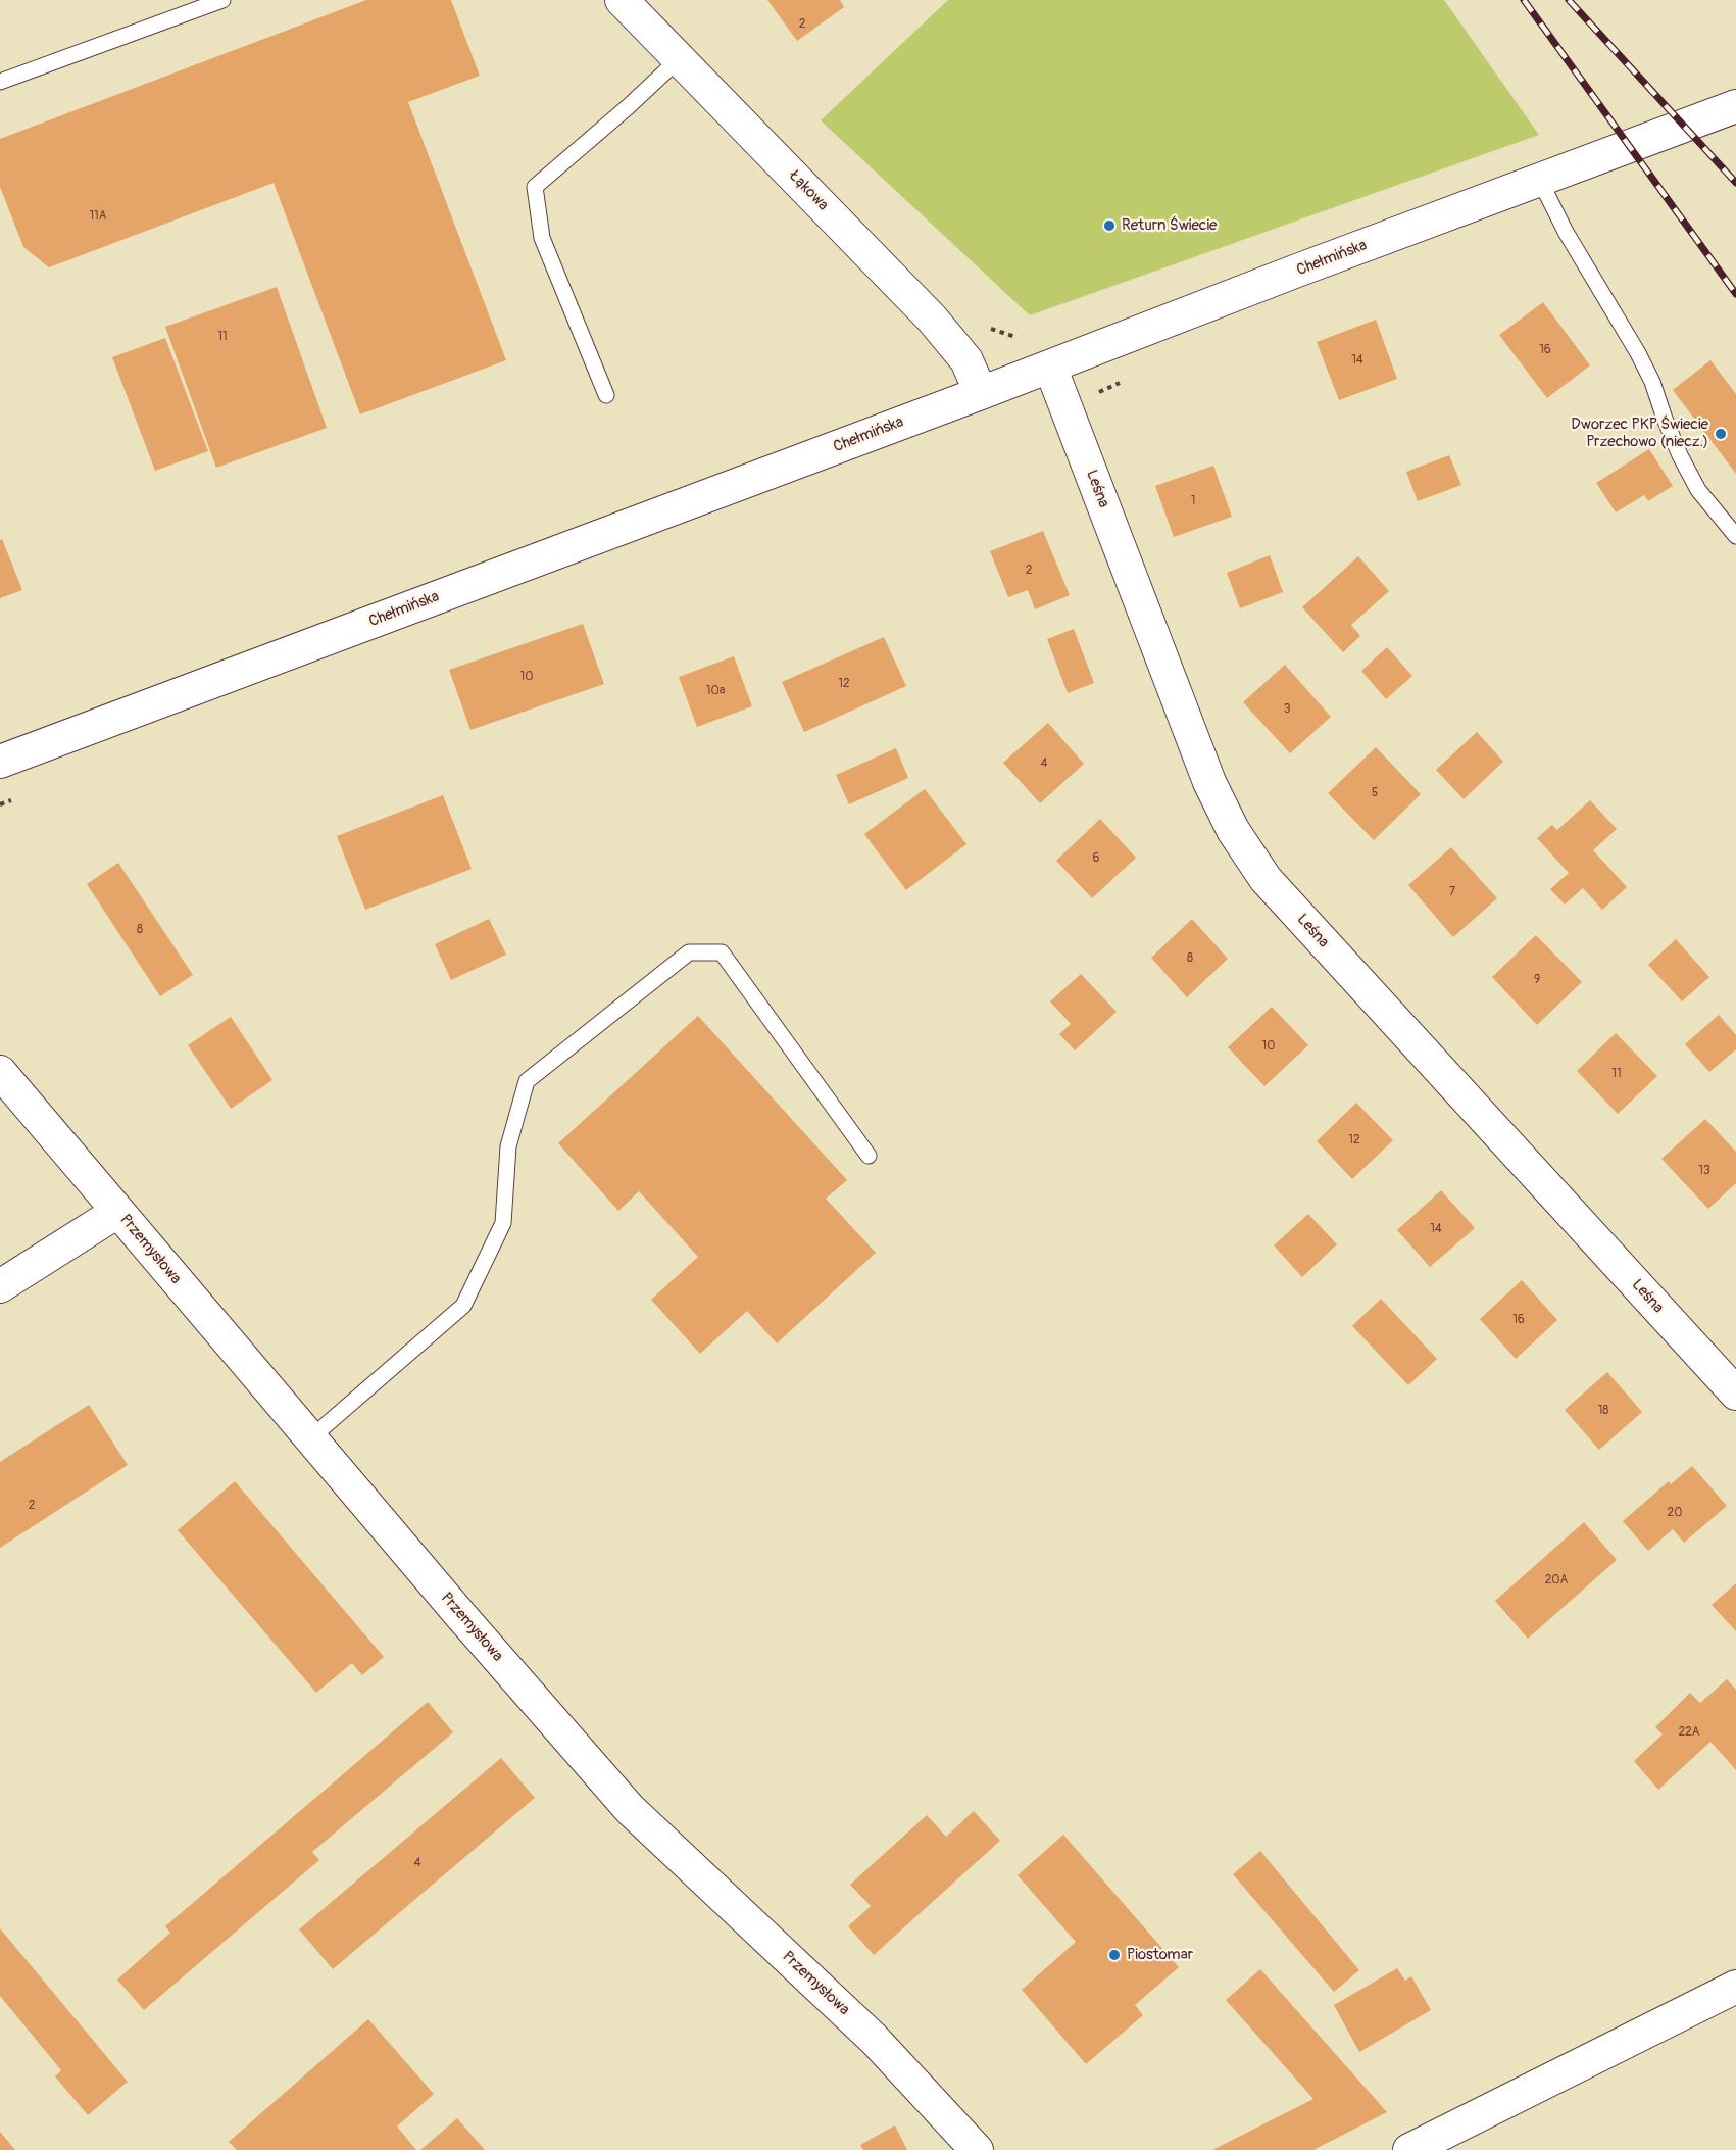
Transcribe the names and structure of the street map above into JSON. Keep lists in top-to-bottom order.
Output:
{
  "streets": {
    "street": [
      "Łąkowa",
      "Chełmińska",
      "Leśna",
      "Przemysłowa"
    ]
  },
  "crossings": [
    ["Łąkowa", "Chełmińska"],
    ["Chełmińska", "Leśna"]
  ],
  "places": ["Return Świecie", "Dworzec PKP Świecie Przechowo (niecz.)", "Piostomar"],
  "house_numbers": [
    "2",
    "11A",
    "11",
    "16",
    "14",
    "1",
    "2",
    "10",
    "12",
    "10a",
    "3",
    "4",
    "5",
    "6",
    "7",
    "8",
    "8",
    "9",
    "10",
    "11",
    "12",
    "13",
    "14",
    "16",
    "18",
    "2",
    "20",
    "20A",
    "22A",
    "4"
  ]
}
